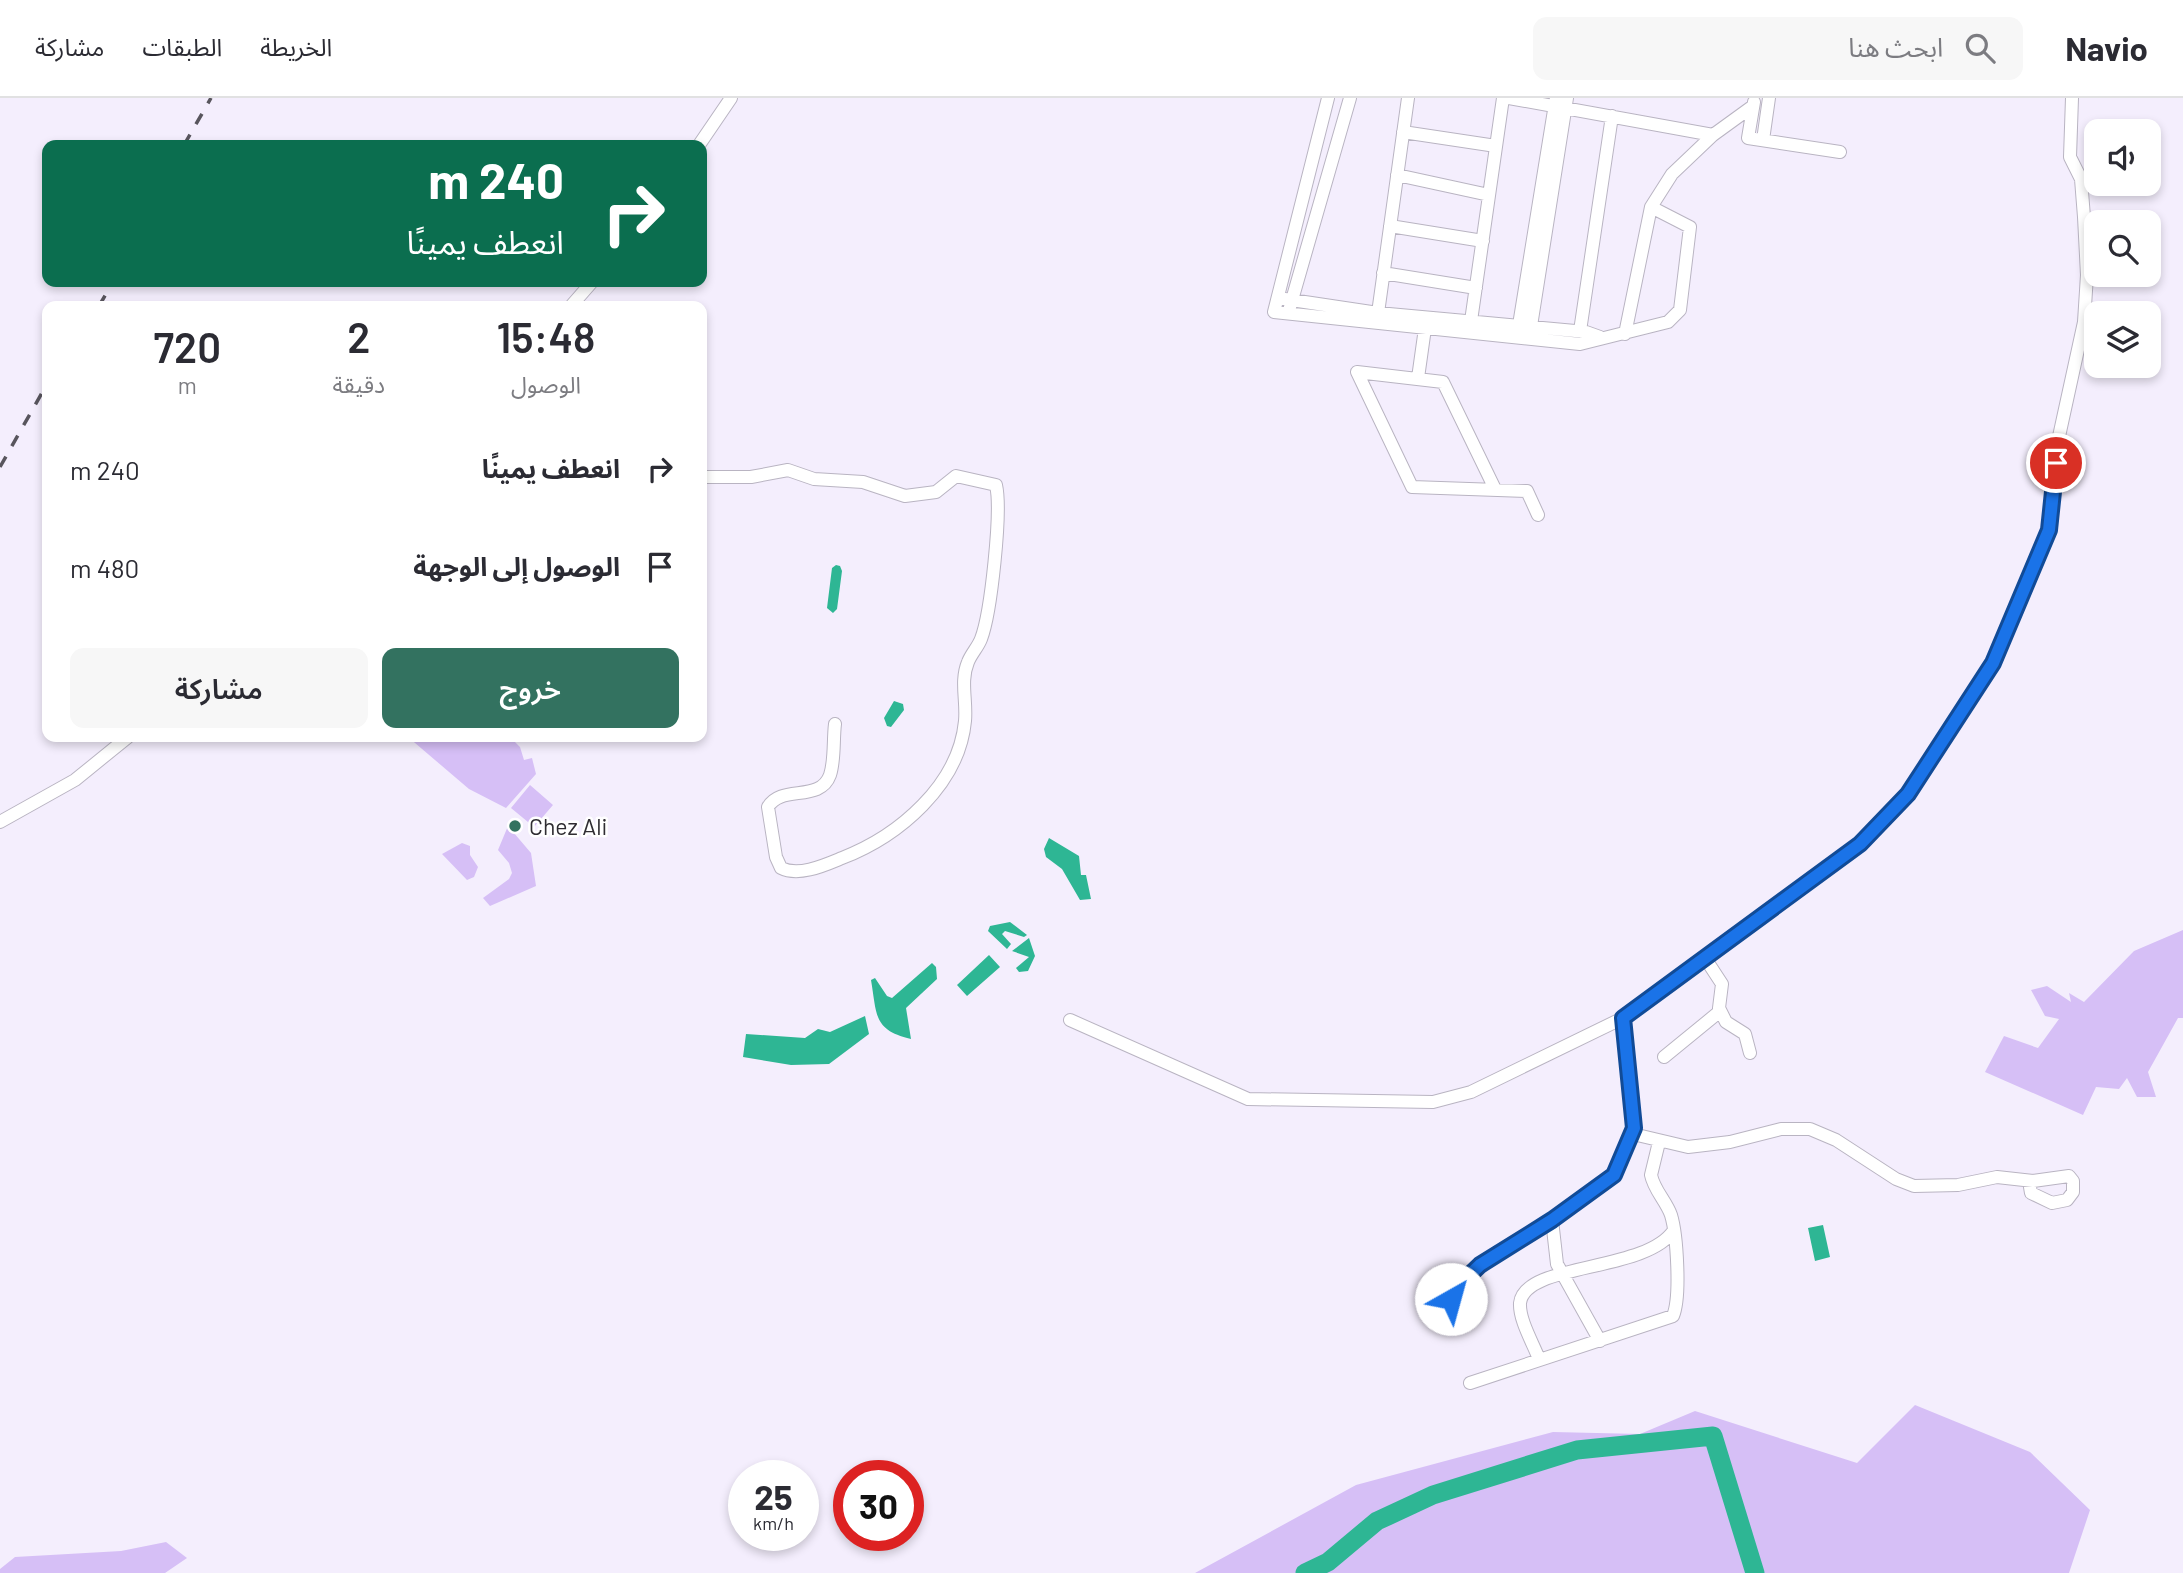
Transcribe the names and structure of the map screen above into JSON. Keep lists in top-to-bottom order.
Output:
{
  "places": ["Chez Ali"],
  "page": {
    "header": "Navio",
    "search": "ابحث هنا",
    "nav": ["الخريطة", "الطبقات", "مشاركة"],
    "turn": ["240 m", "انعطف يمينًا"],
    "eta": [
      "15:48",
      "الوصول",
      "2",
      "دقيقة",
      "720",
      "m"
    ],
    "list": [
      {
        "name": "انعطف يمينًا",
        "value": "240 m"
      },
      {
        "name": "الوصول إلى الوجهة",
        "value": "480 m"
      }
    ],
    "buttons": ["خروج", "مشاركة"],
    "speed": "25 km/h",
    "limit": "30"
  }
}
